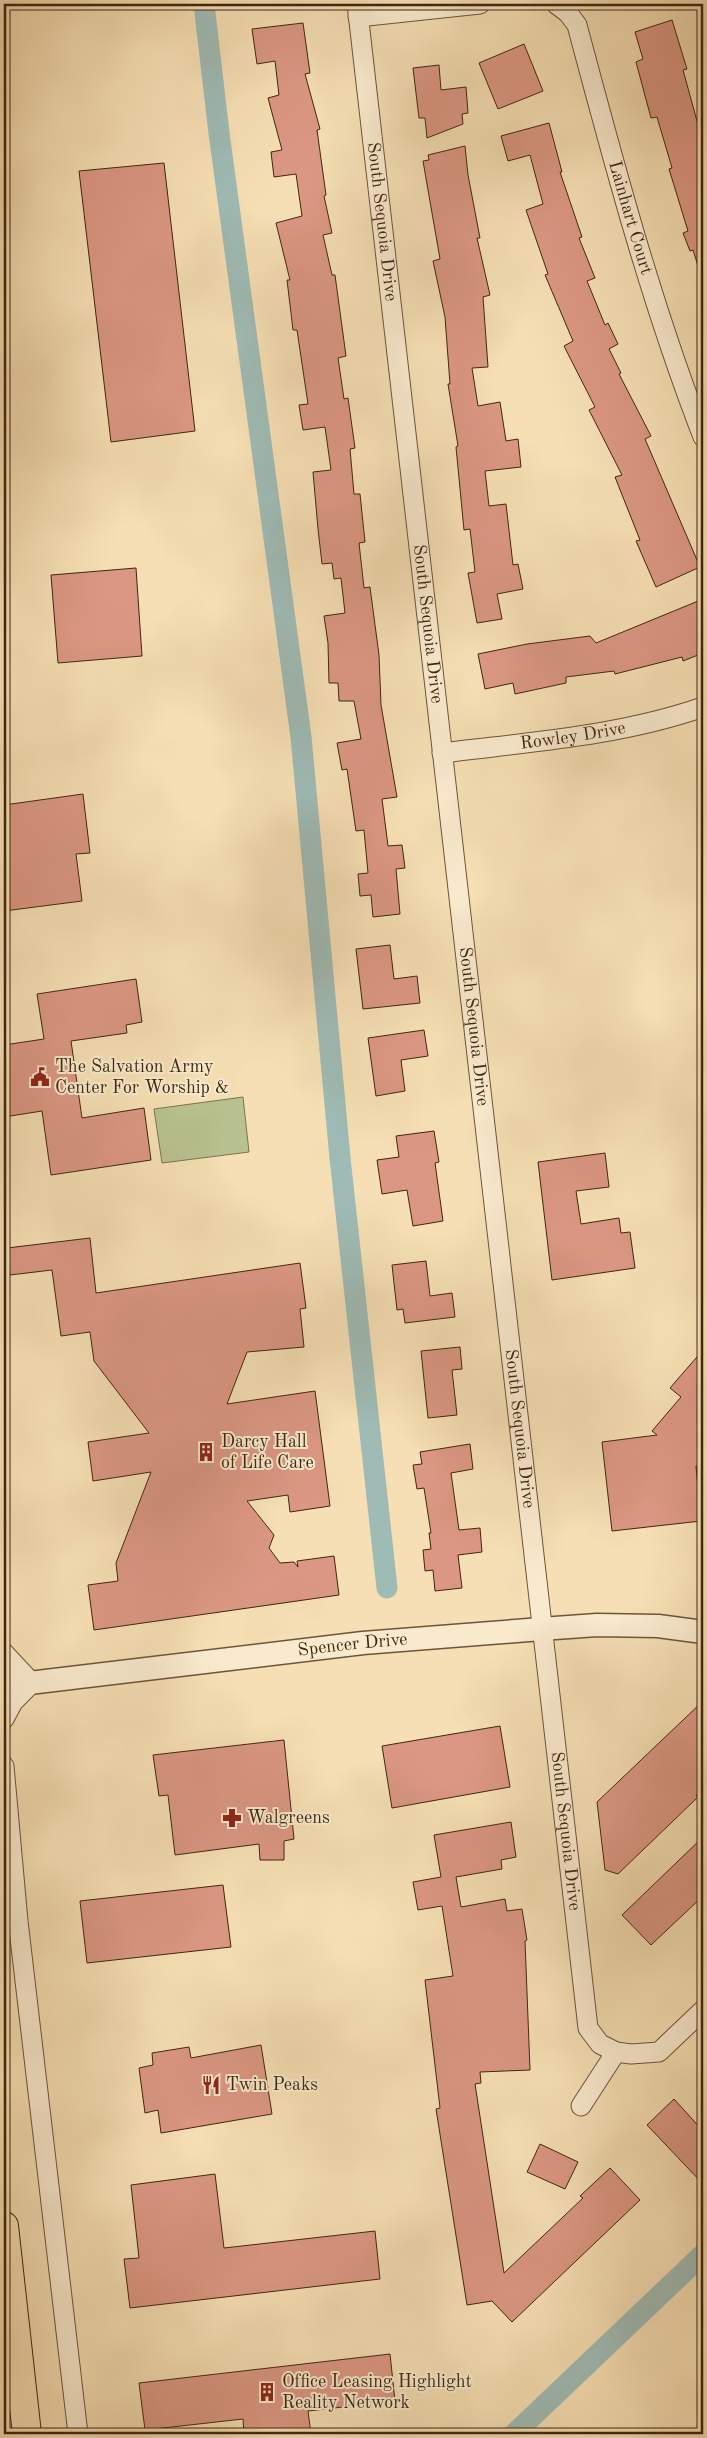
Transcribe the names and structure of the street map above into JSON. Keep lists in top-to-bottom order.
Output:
{
  "streets": {
    "street": [
      "Lainhart Court",
      "South Sequoia Drive",
      "Rowley Drive",
      "Spencer Drive"
    ]
  },
  "crossings": [
    ["South Sequoia Drive", "Rowley Drive"],
    ["South Sequoia Drive", "Spencer Drive"]
  ],
  "places": {
    "public building": ["The Salvation Army Center For Worship &"],
    "building": ["Darcy Hall of Life Care", "Office Leasing Highlight Reality Network"],
    "pharmacy": ["Walgreens"],
    "restaurant": ["Twin Peaks"]
  }
}
